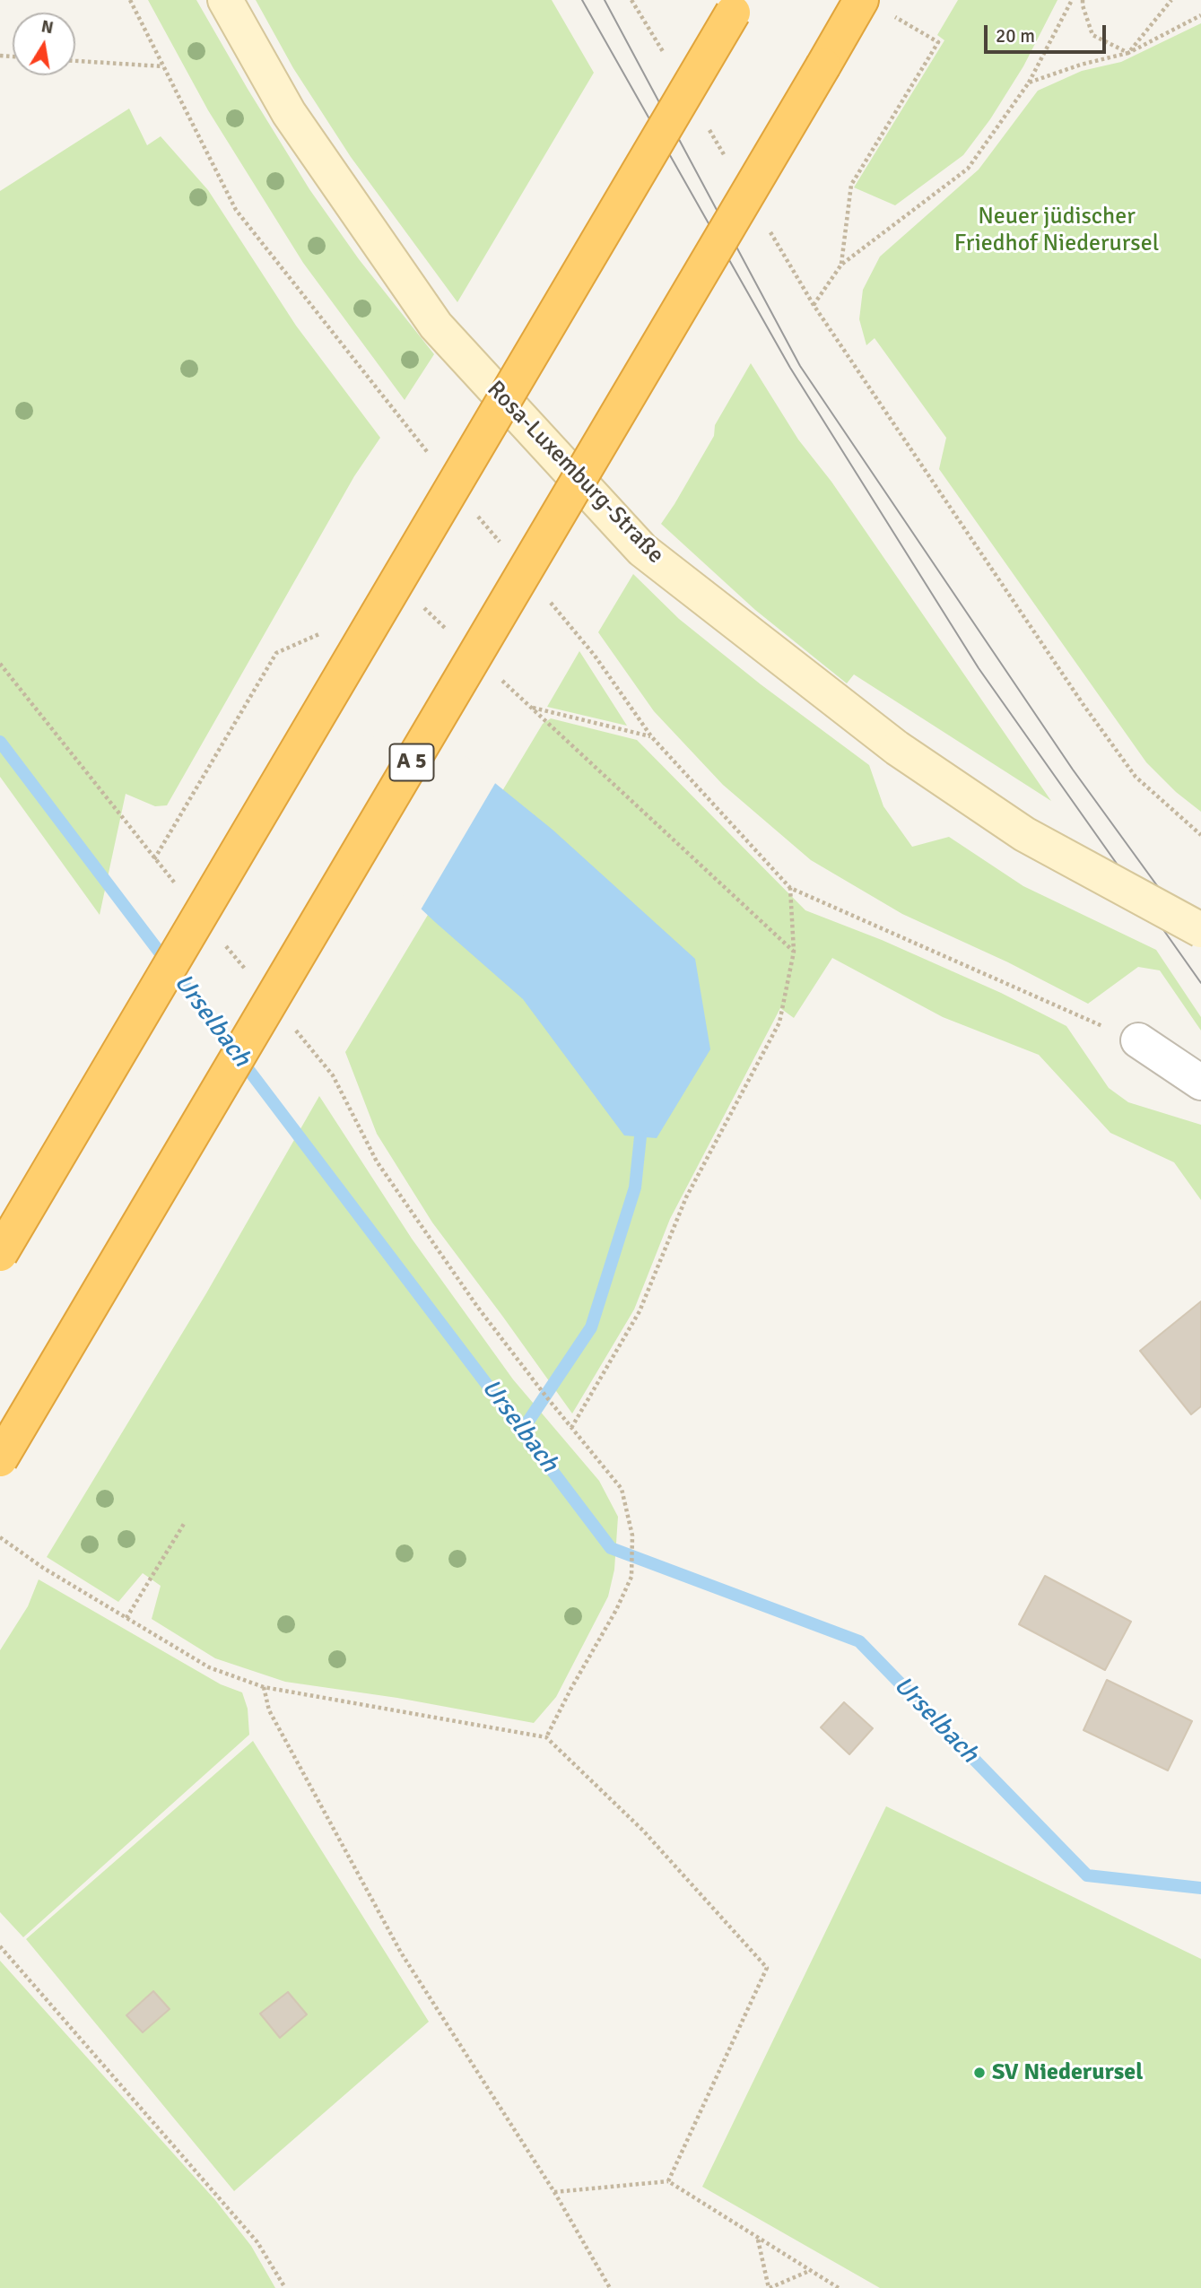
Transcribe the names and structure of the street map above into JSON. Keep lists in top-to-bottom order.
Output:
{
  "streets": {
    "highway": ["A 5"],
    "main road": ["Rosa-Luxemburg-Straße"]
  },
  "water": ["Urselbach"],
  "parks": ["Neuer jüdischer Friedhof Niederursel"],
  "places": ["SV Niederursel"],
  "scale_bar": "20 m",
  "north": "top"
}
